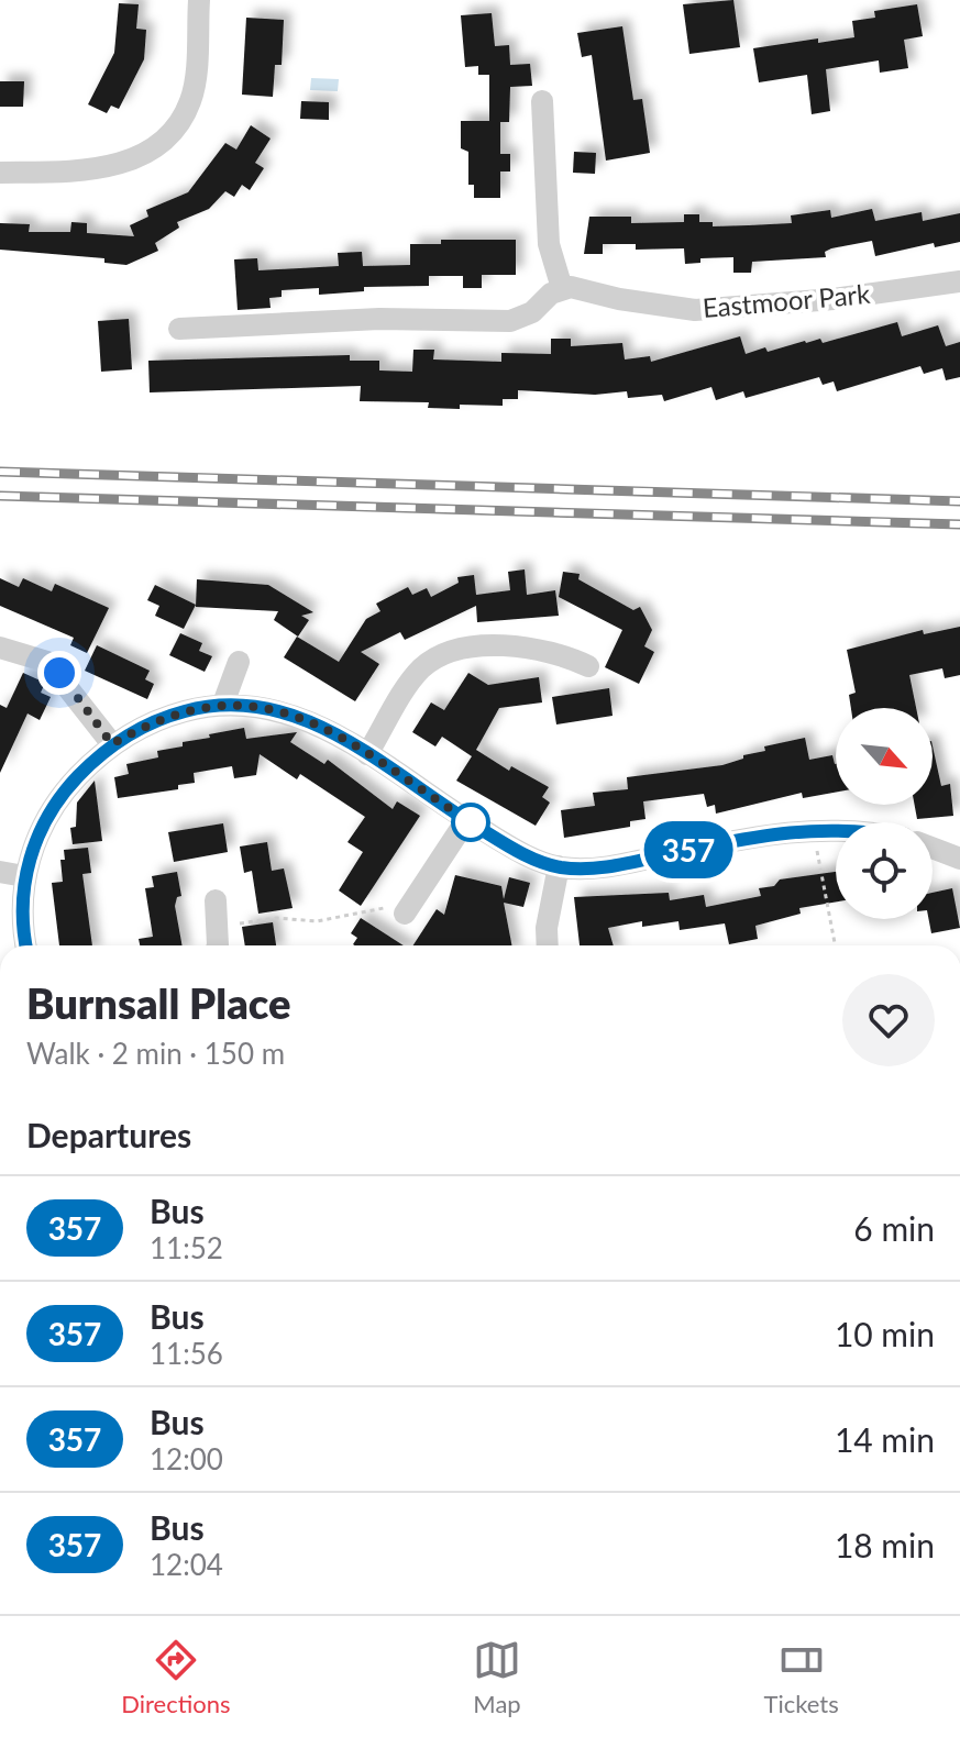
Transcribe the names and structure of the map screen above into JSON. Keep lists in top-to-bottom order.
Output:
{
  "streets": {
    "street": ["Eastmoor Park"]
  },
  "lines": ["bus line 357"],
  "north": "bottom right",
  "page": {
    "on_map": "357",
    "heading": [
      ["Burnsall Place", "Walk · 2 min · 150 m"],
      "Departures"
    ],
    "list": [
      {
        "mark": "357",
        "name": "Bus",
        "note": "11:52",
        "value": "6 min"
      },
      {
        "mark": "357",
        "name": "Bus",
        "note": "11:56",
        "value": "10 min"
      },
      {
        "mark": "357",
        "name": "Bus",
        "note": "12:00",
        "value": "14 min"
      },
      {
        "mark": "357",
        "name": "Bus",
        "note": "12:04",
        "value": "18 min"
      }
    ],
    "tabs": ["Directions", "Map", "Tickets"]
  }
}
